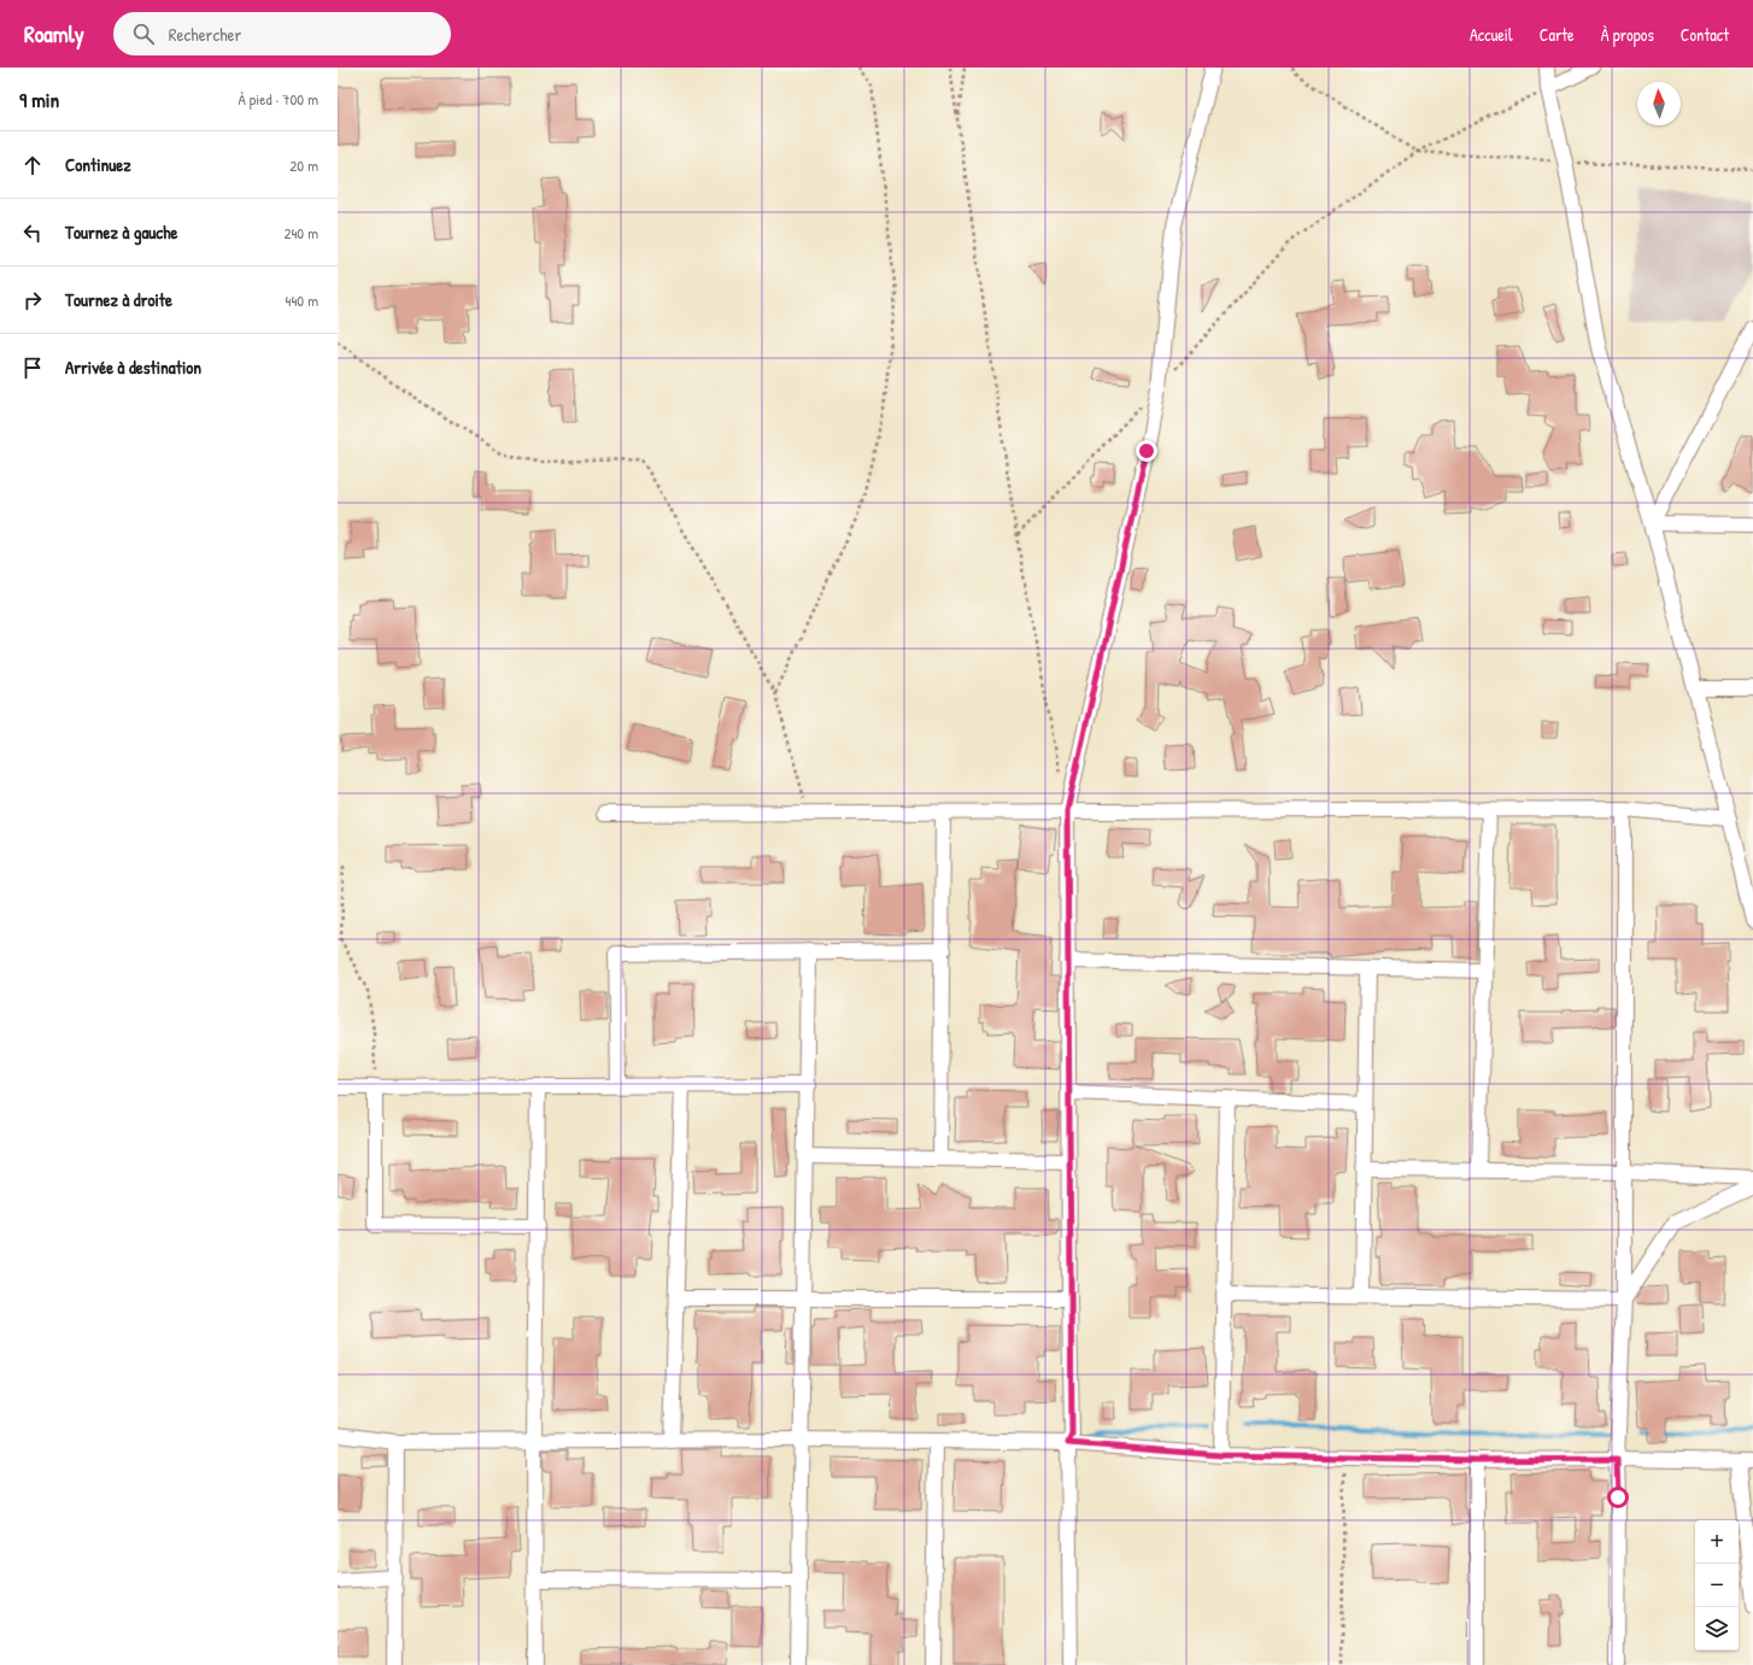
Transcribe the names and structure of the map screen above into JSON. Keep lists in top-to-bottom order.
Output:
{
  "north": "top",
  "page": {
    "header": "Roamly",
    "search": "Rechercher",
    "nav": [
      "Accueil",
      "Carte",
      "À propos",
      "Contact"
    ],
    "heading": ["9 min", "À pied · 700 m"],
    "list": [
      ["Continuez", "20 m"],
      ["Tournez à gauche", "240 m"],
      ["Tournez à droite", "440 m"],
      "Arrivée à destination"
    ],
    "map_buttons": ["+", "−"]
  }
}
